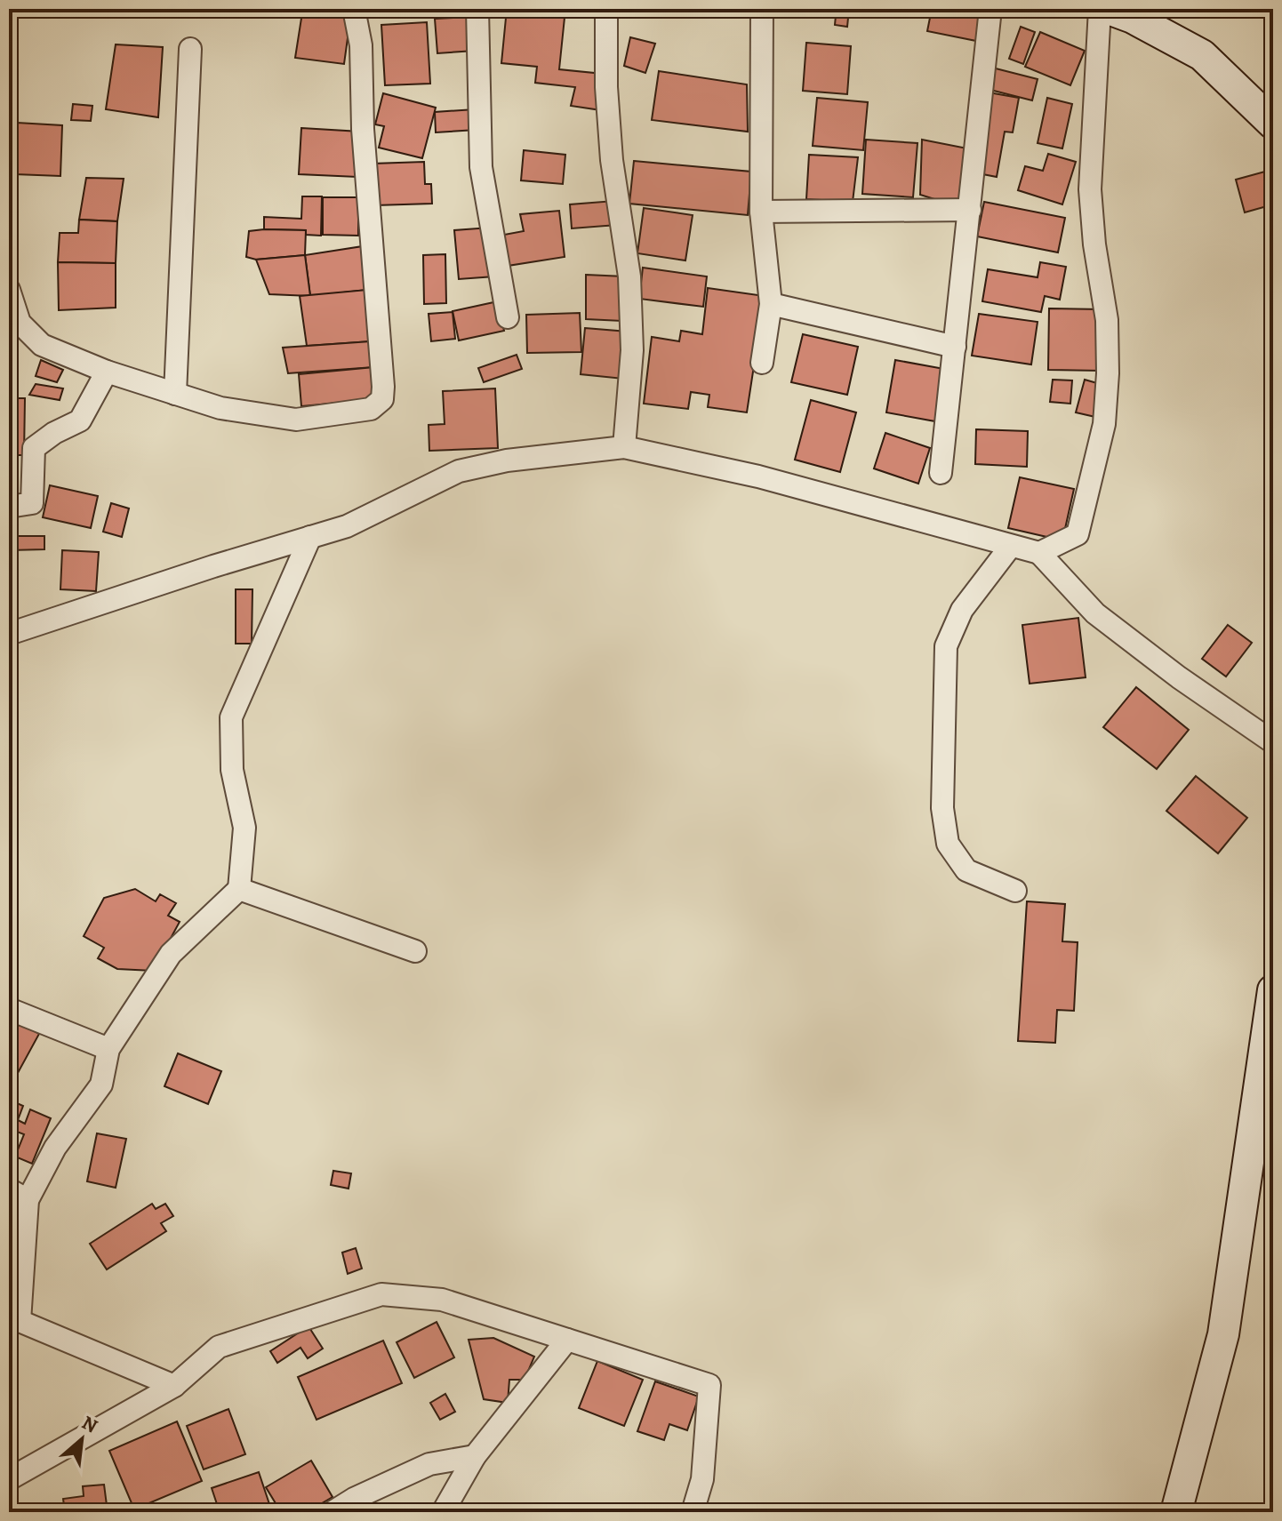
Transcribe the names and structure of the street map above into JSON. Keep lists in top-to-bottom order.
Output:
{
  "north": "top right"
}
